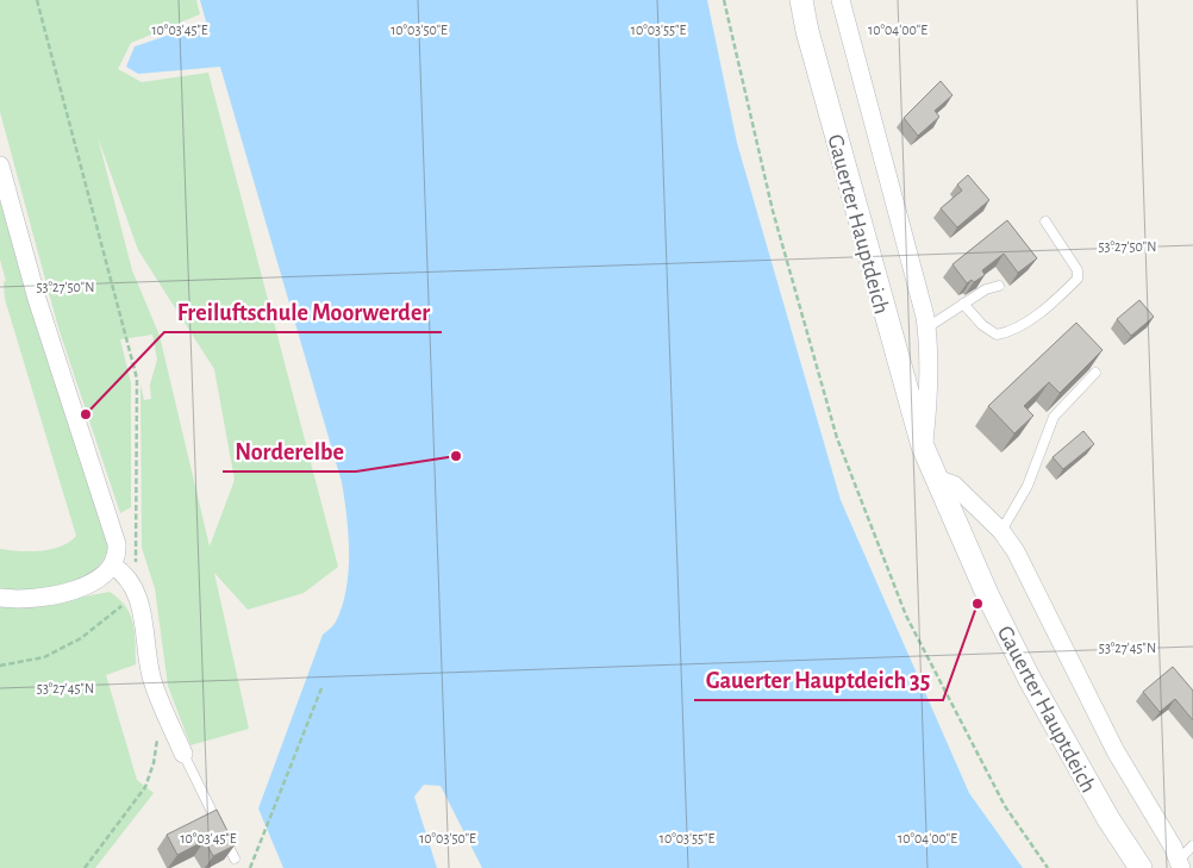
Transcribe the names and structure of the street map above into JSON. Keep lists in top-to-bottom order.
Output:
{
  "streets": {
    "street": ["Gauerter Hauptdeich"]
  },
  "places": ["Freiluftschule Moorwerder", "Norderelbe", "Gauerter Hauptdeich 35"],
  "coordinates": [
    "10°03'45\"E",
    "10°03'50\"E",
    "10°03'55\"E",
    "10°04'00\"E",
    "53°27'50\"N",
    "53°27'45\"N"
  ]
}
